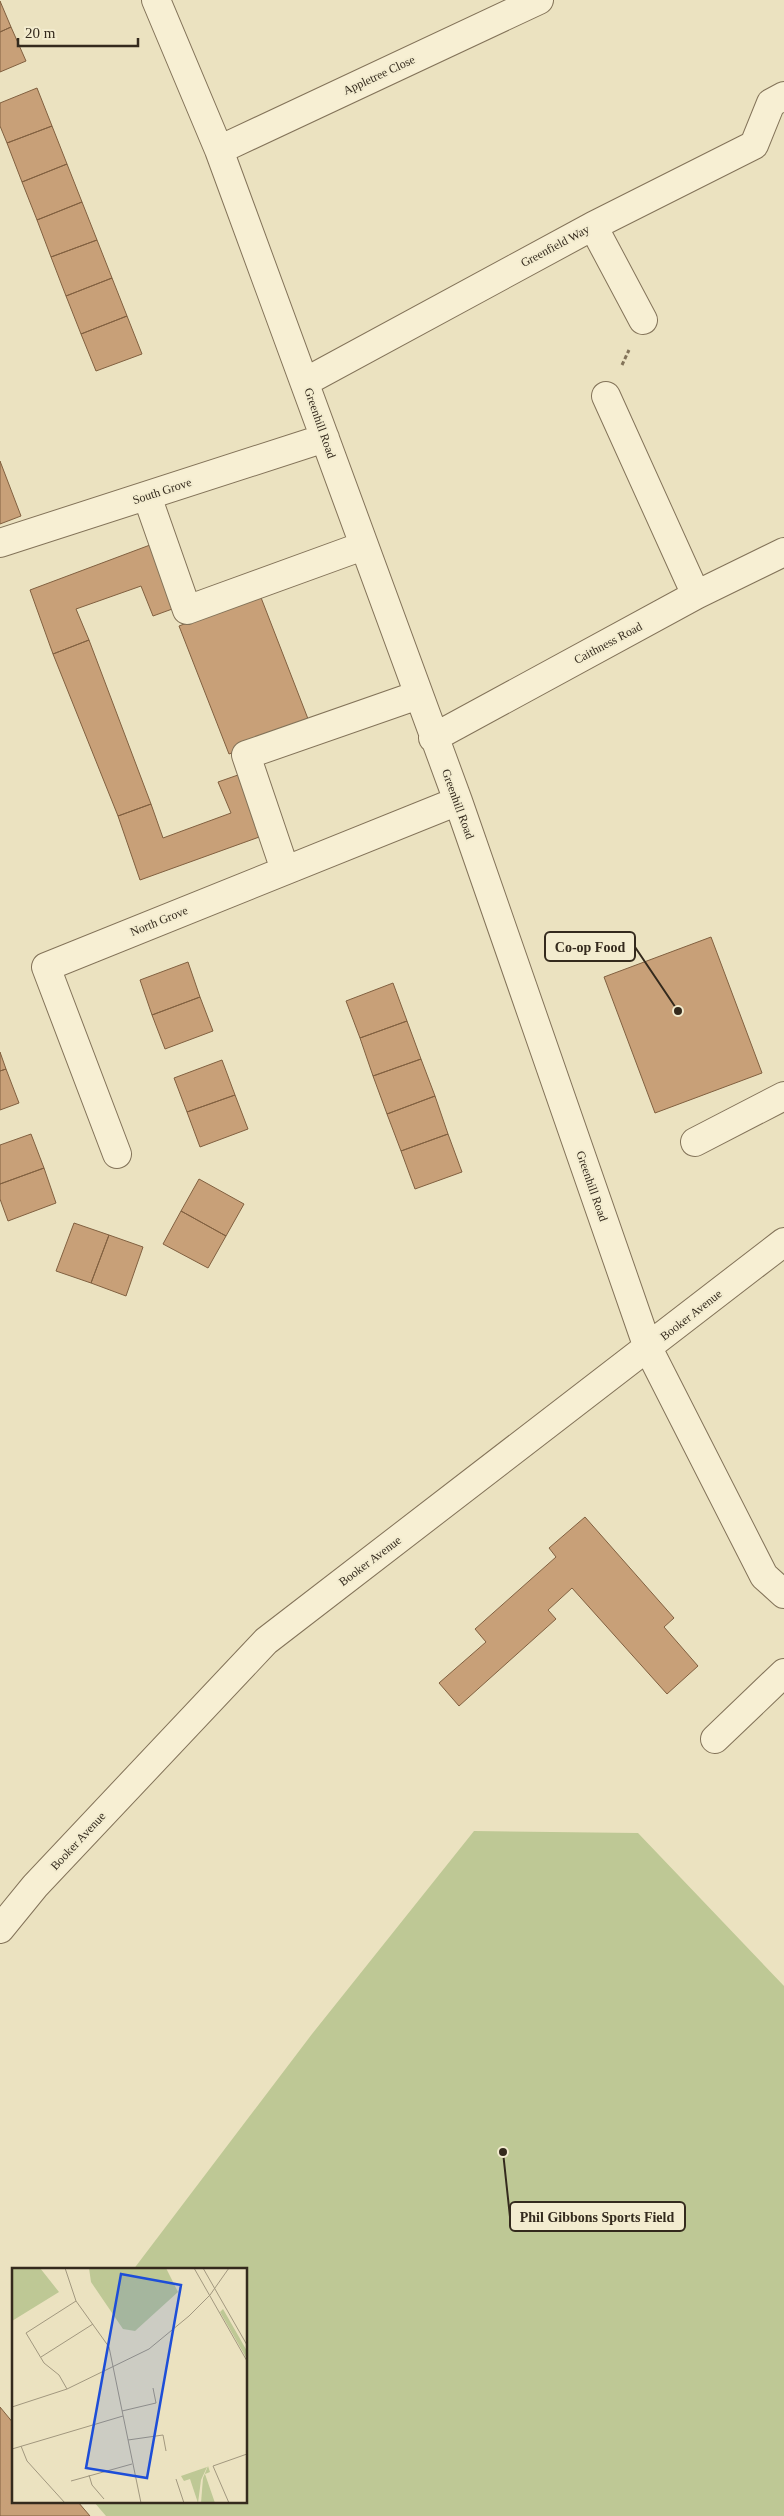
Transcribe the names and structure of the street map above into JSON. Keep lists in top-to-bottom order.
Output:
{
  "streets": {
    "street": [
      "Appletree Close",
      "Greenfield Way",
      "Greenhill Road",
      "South Grove",
      "Caithness Road",
      "North Grove",
      "Booker Avenue"
    ]
  },
  "crossings": [
    ["Appletree Close", "Greenhill Road"],
    ["Greenfield Way", "Greenhill Road"],
    ["Greenhill Road", "South Grove"],
    ["Greenhill Road", "Caithness Road"],
    ["Greenhill Road", "North Grove"],
    ["Greenhill Road", "Booker Avenue"]
  ],
  "places": ["Co-op Food", "Phil Gibbons Sports Field"],
  "scale_bar": "20 m"
}
